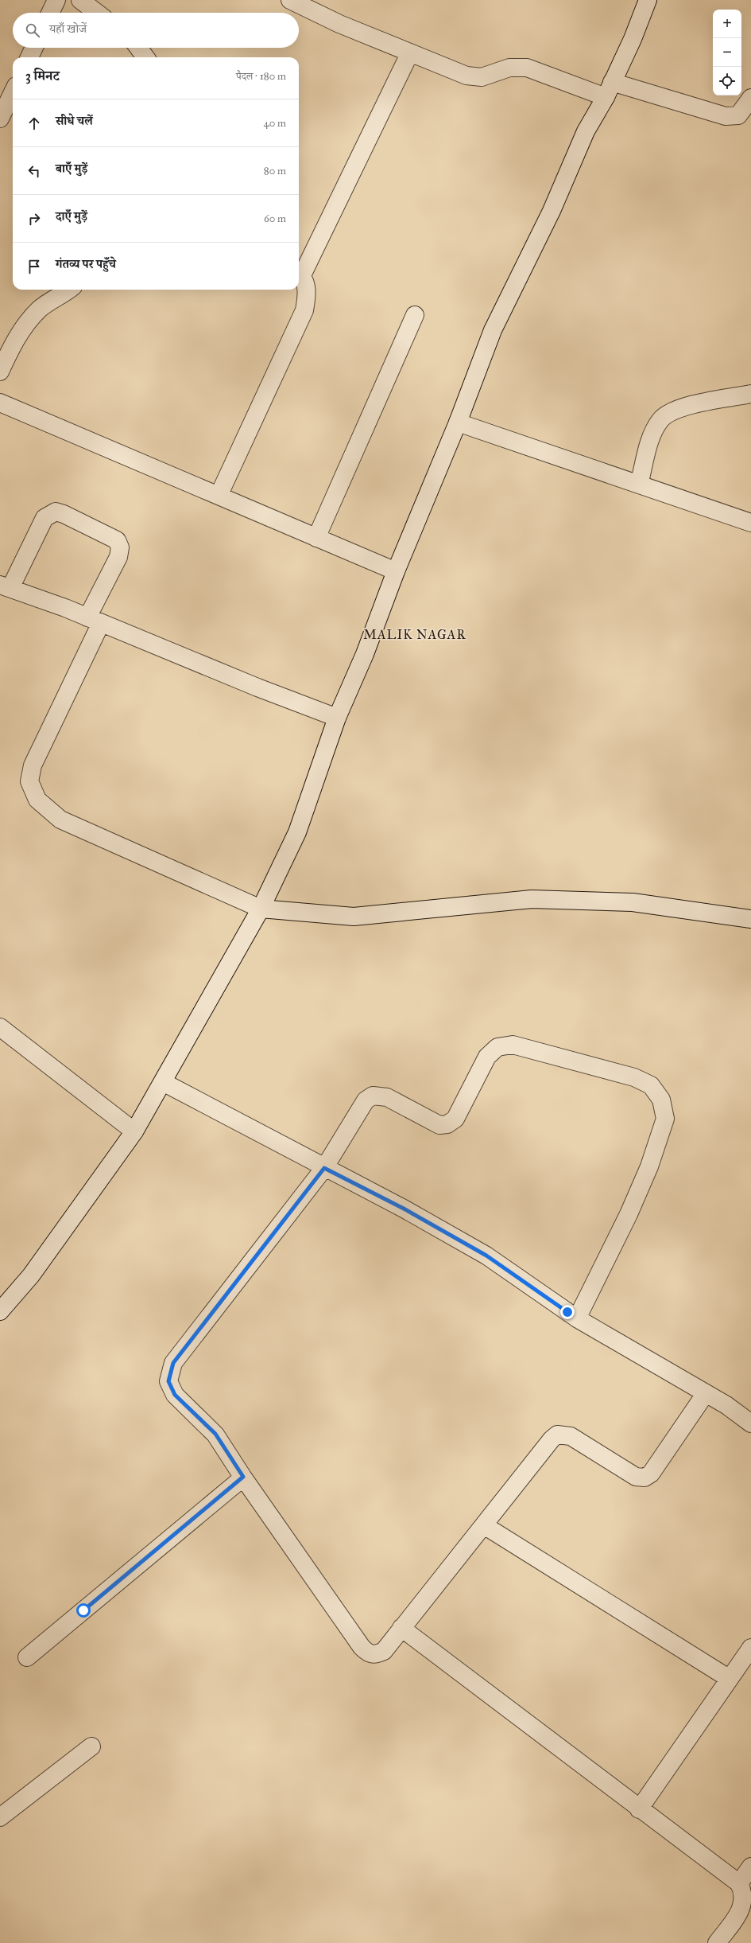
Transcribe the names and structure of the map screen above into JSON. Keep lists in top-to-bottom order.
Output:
{
  "districts": ["MALIK NAGAR"],
  "page": {
    "map_buttons": ["+", "−"],
    "search": "यहाँ खोजें",
    "heading": ["3 मिनट", "पैदल · 180 m"],
    "list": [
      ["सीधे चलें", "40 m"],
      ["बाएँ मुड़ें", "80 m"],
      ["दाएँ मुड़ें", "60 m"],
      "गंतव्य पर पहुँचे"
    ]
  }
}
